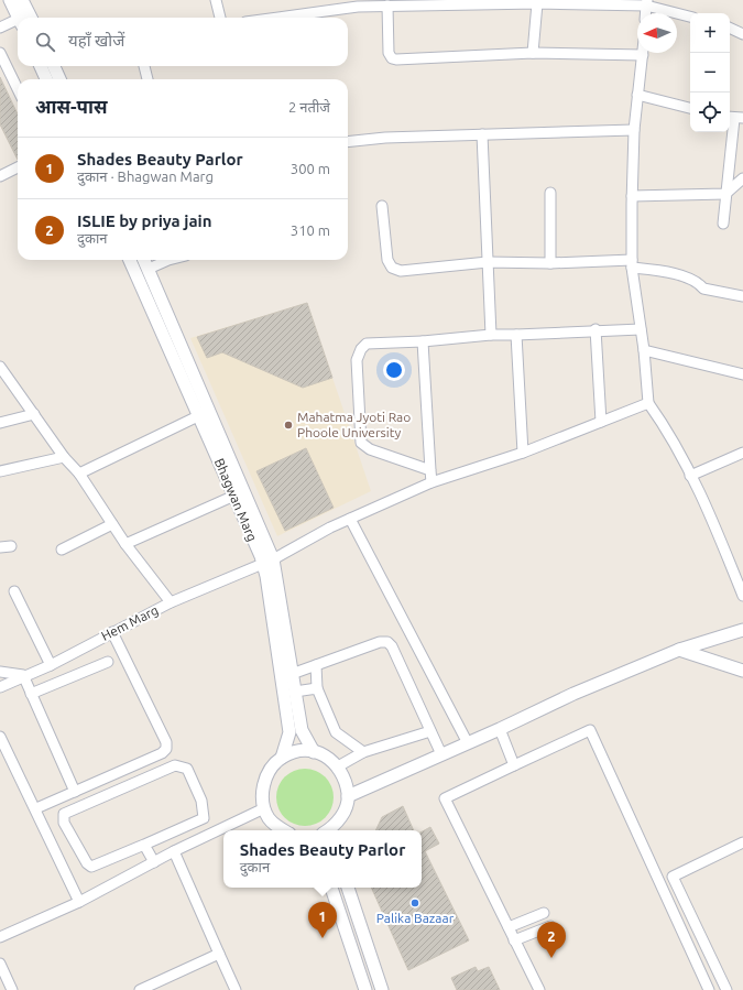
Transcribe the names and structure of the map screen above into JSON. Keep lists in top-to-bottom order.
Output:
{
  "streets": {
    "street": ["Bhagwan Marg", "Hem Marg"]
  },
  "crossings": [
    ["Bhagwan Marg", "Hem Marg"]
  ],
  "places": ["Mahatma Jyoti Rao Phoole University", "Palika Bazaar"],
  "north": "left",
  "page": {
    "map_buttons": ["+", "−"],
    "search": "यहाँ खोजें",
    "heading": ["आस-पास", "2 नतीजे"],
    "list": [
      {
        "mark": "1",
        "name": "Shades Beauty Parlor",
        "note": "दुकान · Bhagwan Marg",
        "value": "300 m"
      },
      {
        "mark": "2",
        "name": "ISLIE by priya jain",
        "note": "दुकान",
        "value": "310 m"
      }
    ],
    "popup": ["Shades Beauty Parlor", "दुकान"],
    "pins": ["1", "2"]
  }
}
